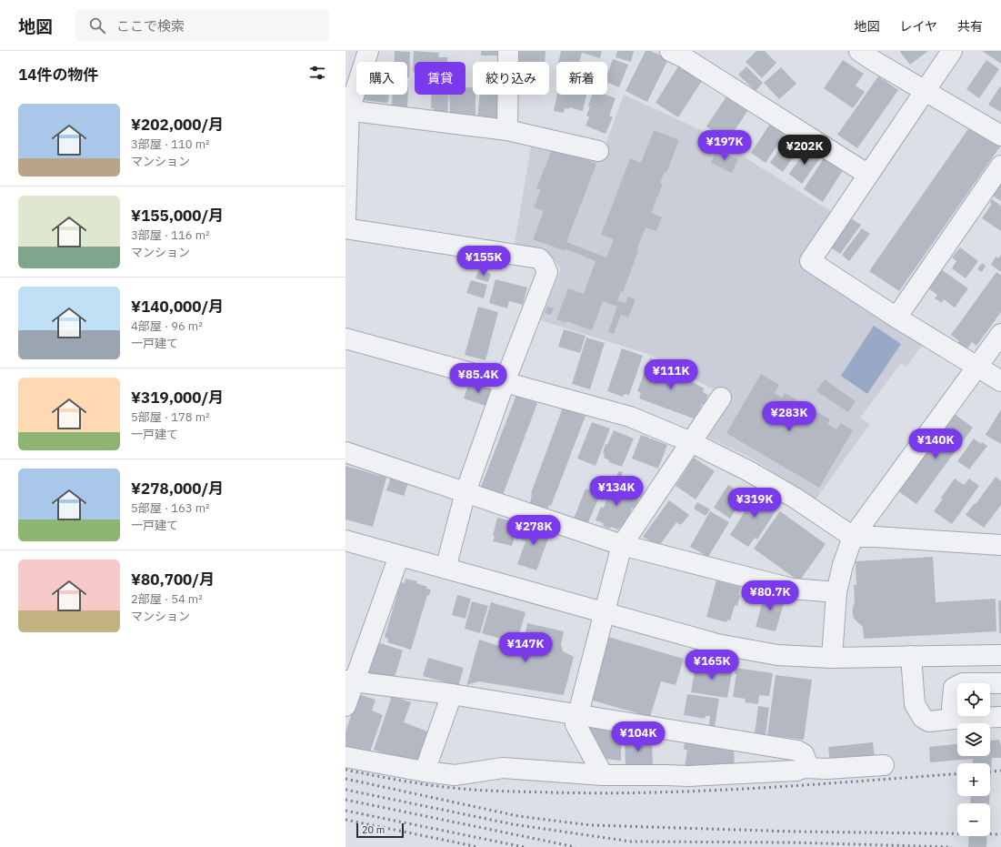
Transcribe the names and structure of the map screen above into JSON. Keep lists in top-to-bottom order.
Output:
{
  "scale_bar": "20 m",
  "page": {
    "header": "地図",
    "search": "ここで検索",
    "nav": ["地図", "レイヤ", "共有"],
    "heading": "14件の物件",
    "chip": [
      "購入",
      "賃貸",
      "絞り込み",
      "新着"
    ],
    "list": [
      {
        "name": "¥202,000/月",
        "note": "3部屋 · 110 m² · マンション"
      },
      {
        "name": "¥155,000/月",
        "note": "3部屋 · 116 m² · マンション"
      },
      {
        "name": "¥140,000/月",
        "note": "4部屋 · 96 m² · 一戸建て"
      },
      {
        "name": "¥319,000/月",
        "note": "5部屋 · 178 m² · 一戸建て"
      },
      {
        "name": "¥278,000/月",
        "note": "5部屋 · 163 m² · 一戸建て"
      },
      {
        "name": "¥80,700/月",
        "note": "2部屋 · 54 m² · マンション"
      }
    ],
    "price": [
      "¥197K",
      "¥202K",
      "¥155K",
      "¥111K",
      "¥85.4K",
      "¥283K",
      "¥140K",
      "¥134K",
      "¥319K",
      "¥278K",
      "¥80.7K",
      "¥147K",
      "¥165K",
      "¥104K"
    ],
    "map_buttons": ["+", "−"],
    "scale": "20 m"
  }
}
